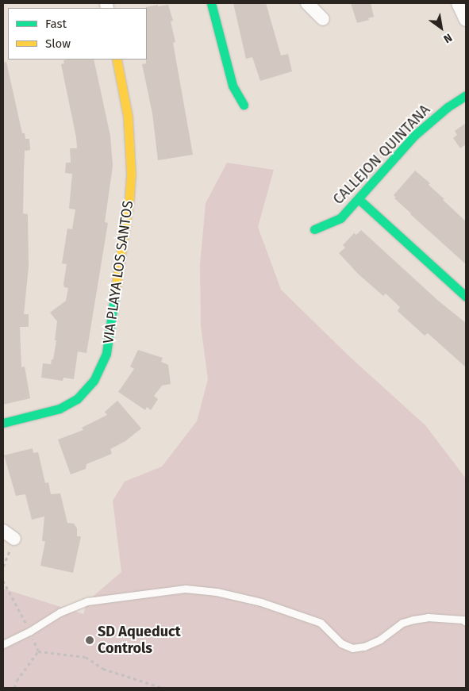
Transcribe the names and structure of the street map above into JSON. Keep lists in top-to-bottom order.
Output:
{
  "streets": {
    "street": ["CALLEJON QUINTANA", "VIA PLAYA LOS SANTOS"]
  },
  "places": ["SD Aqueduct Controls"],
  "legend": ["Fast", "Slow"],
  "north": "bottom right"
}
